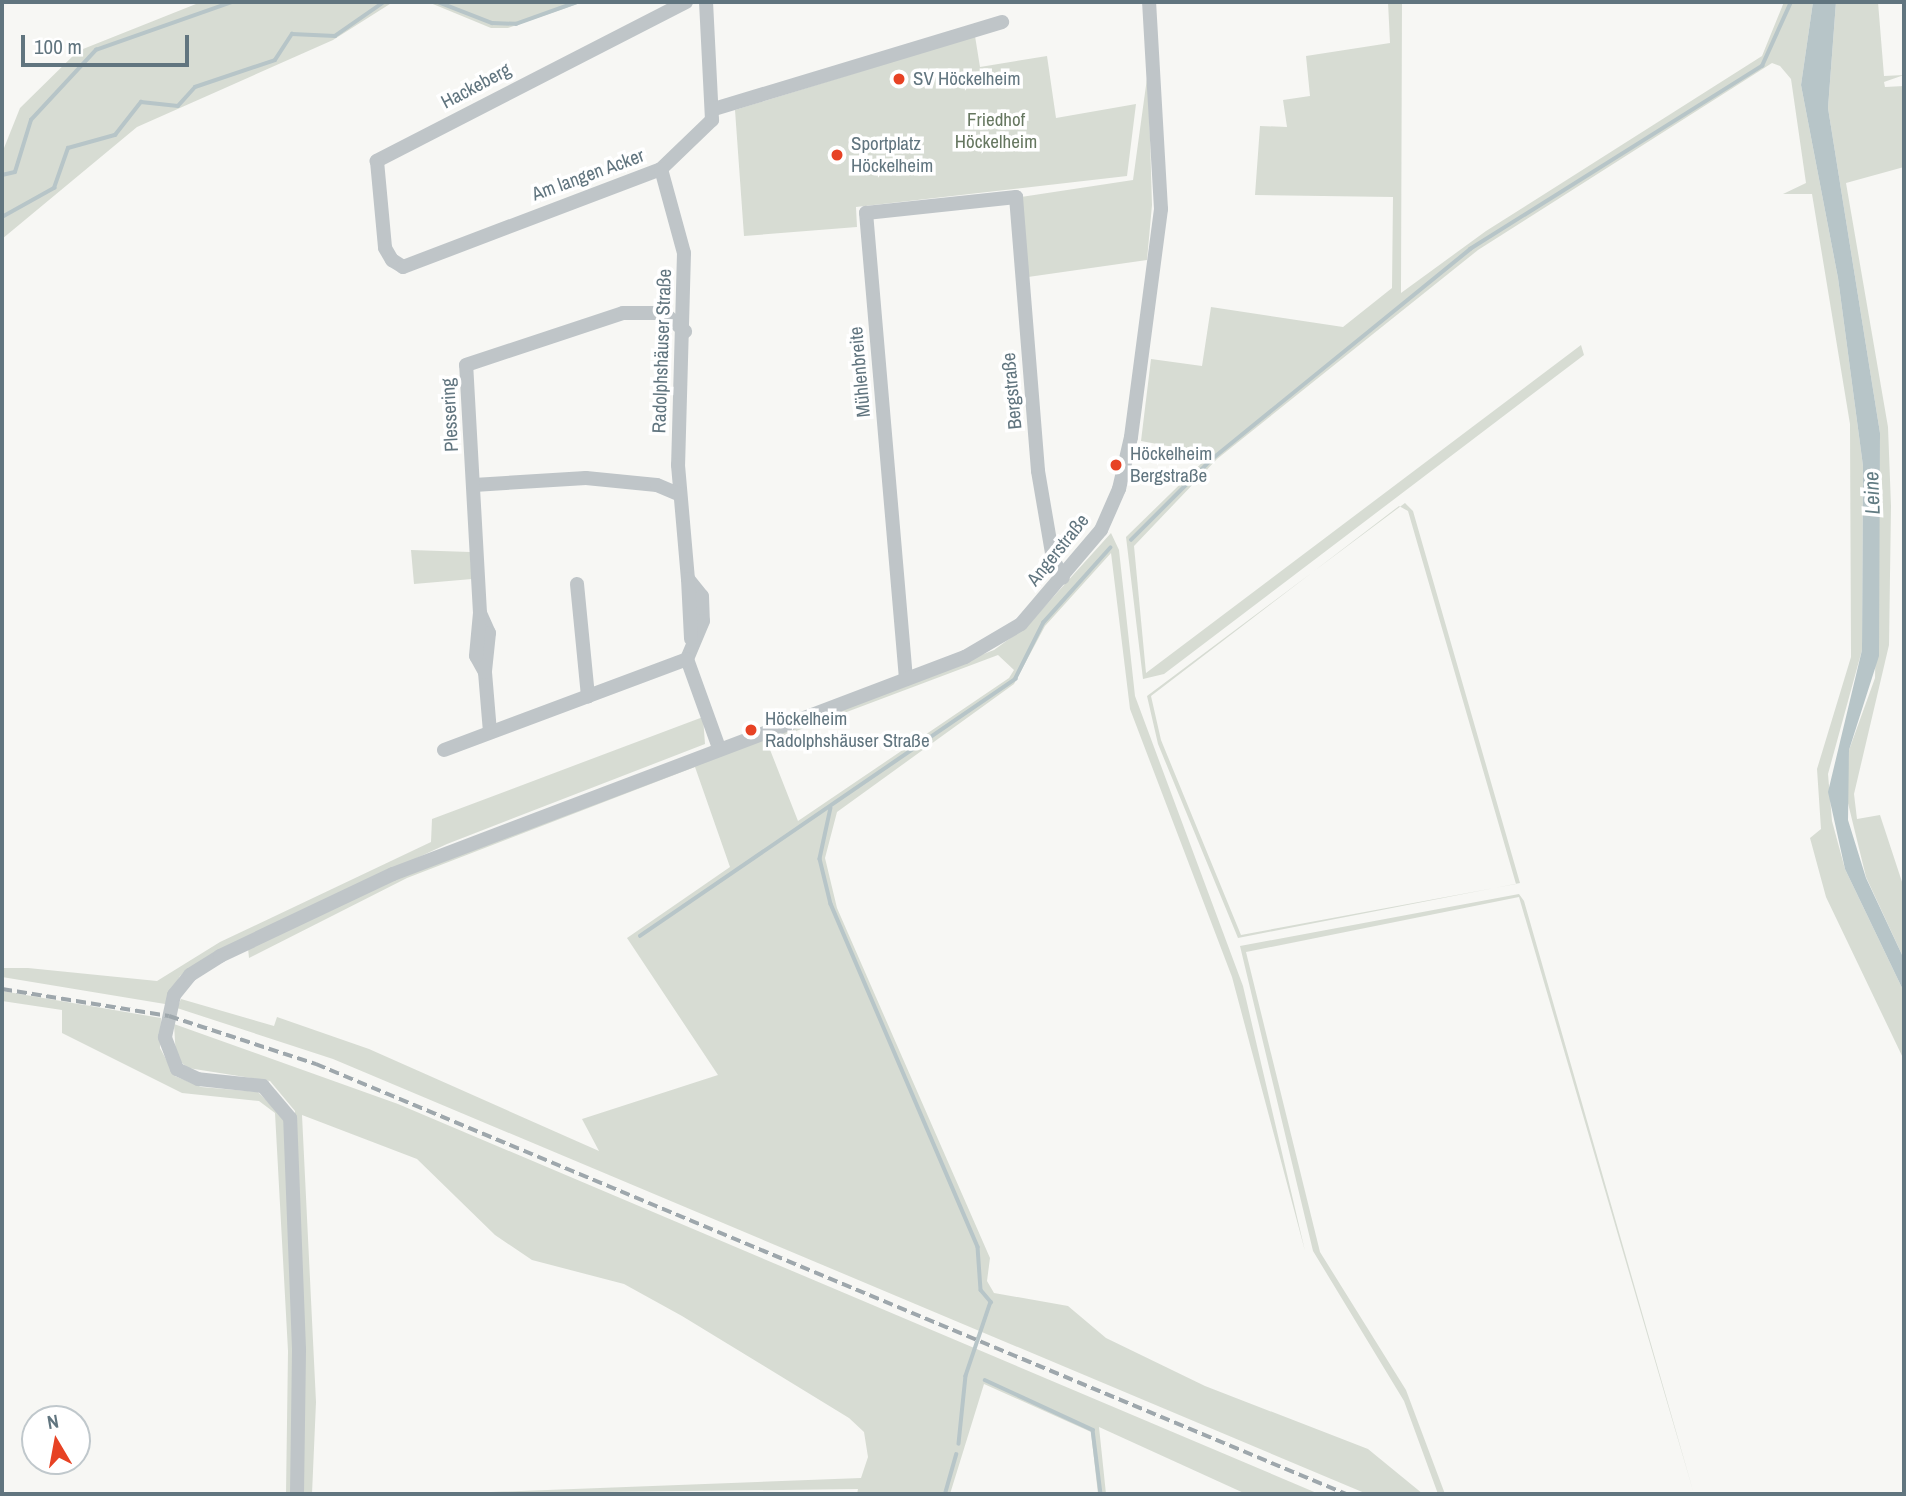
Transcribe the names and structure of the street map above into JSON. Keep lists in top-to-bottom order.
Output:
{
  "streets": {
    "street": [
      "Hackeberg",
      "Am langen Acker",
      "Radolphshäuser Straße",
      "Mühlenbreite",
      "Bergstraße",
      "Plessering",
      "Angerstraße"
    ]
  },
  "crossings": [
    ["Hackeberg", "Am langen Acker"],
    ["Am langen Acker", "Radolphshäuser Straße"],
    ["Mühlenbreite", "Bergstraße"],
    ["Mühlenbreite", "Angerstraße"],
    ["Bergstraße", "Angerstraße"]
  ],
  "water": ["Leine"],
  "parks": ["Friedhof Höckelheim"],
  "places": [
    "SV Höckelheim",
    "Sportplatz Höckelheim",
    "Höckelheim Bergstraße",
    "Höckelheim Radolphshäuser Straße"
  ],
  "scale_bar": "100 m",
  "north": "top"
}
